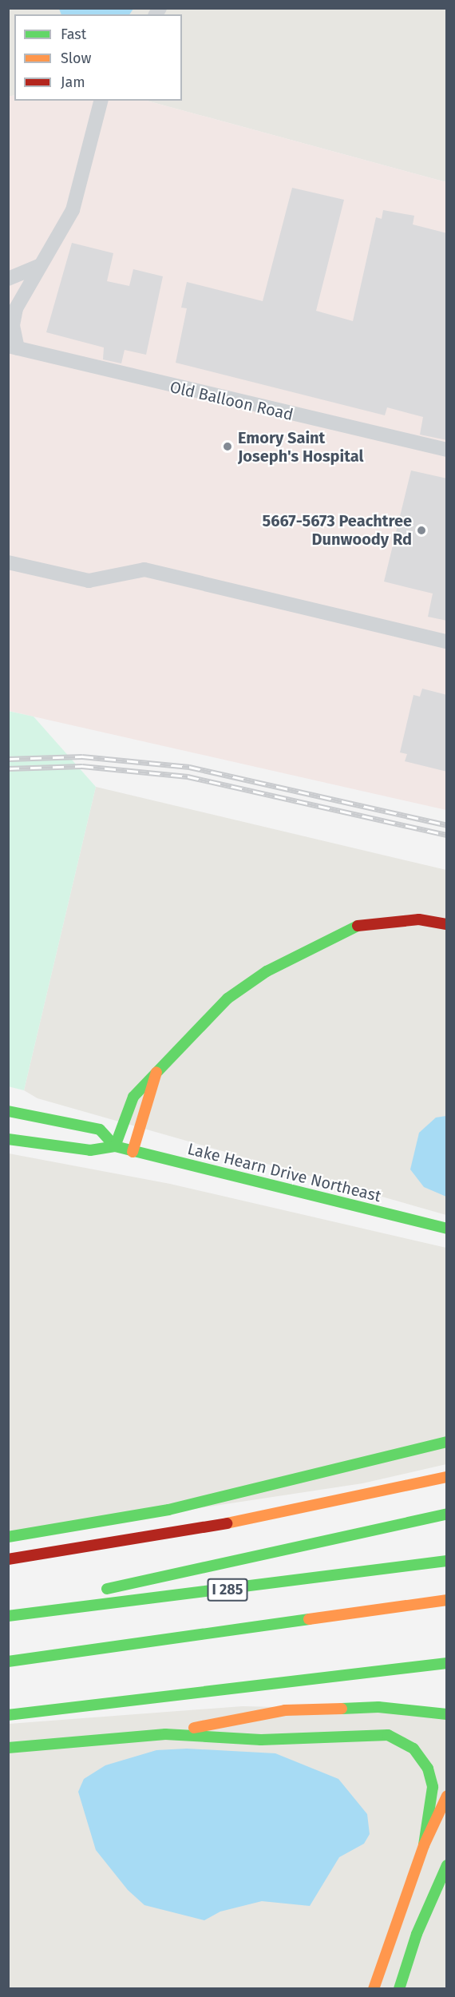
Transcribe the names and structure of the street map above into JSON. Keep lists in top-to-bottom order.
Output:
{
  "streets": {
    "main road": ["Lake Hearn Drive Northeast", "I 285"],
    "street": ["Old Balloon Road"]
  },
  "places": ["Emory Saint Joseph's Hospital", "5667-5673 Peachtree Dunwoody Rd"],
  "legend": ["Fast", "Slow", "Jam"]
}
